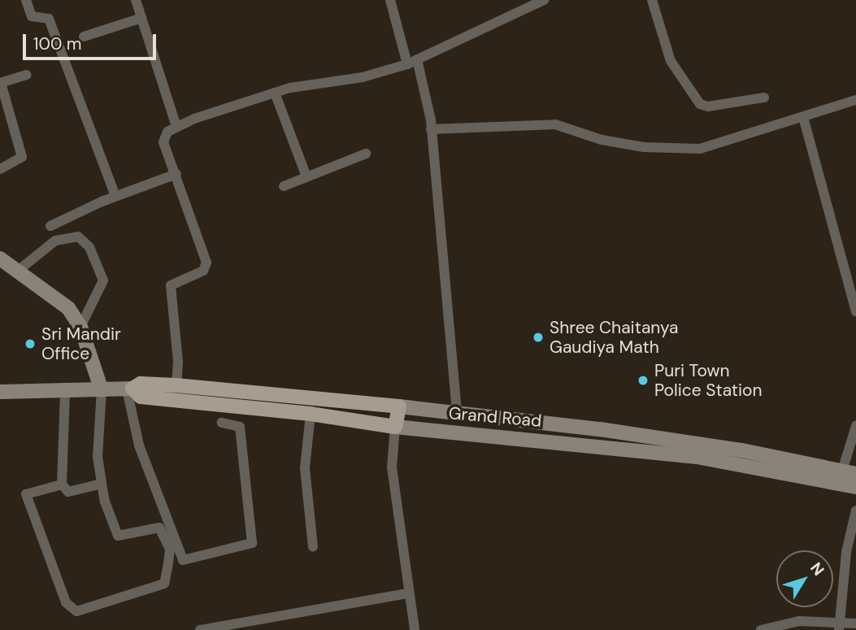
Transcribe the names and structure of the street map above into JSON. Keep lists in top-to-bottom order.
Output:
{
  "streets": {
    "main road": ["Grand Road"]
  },
  "places": ["Shree Chaitanya Gaudiya Math", "Sri Mandir Office", "Puri Town Police Station"],
  "scale_bar": "100 m",
  "north": "top right"
}
